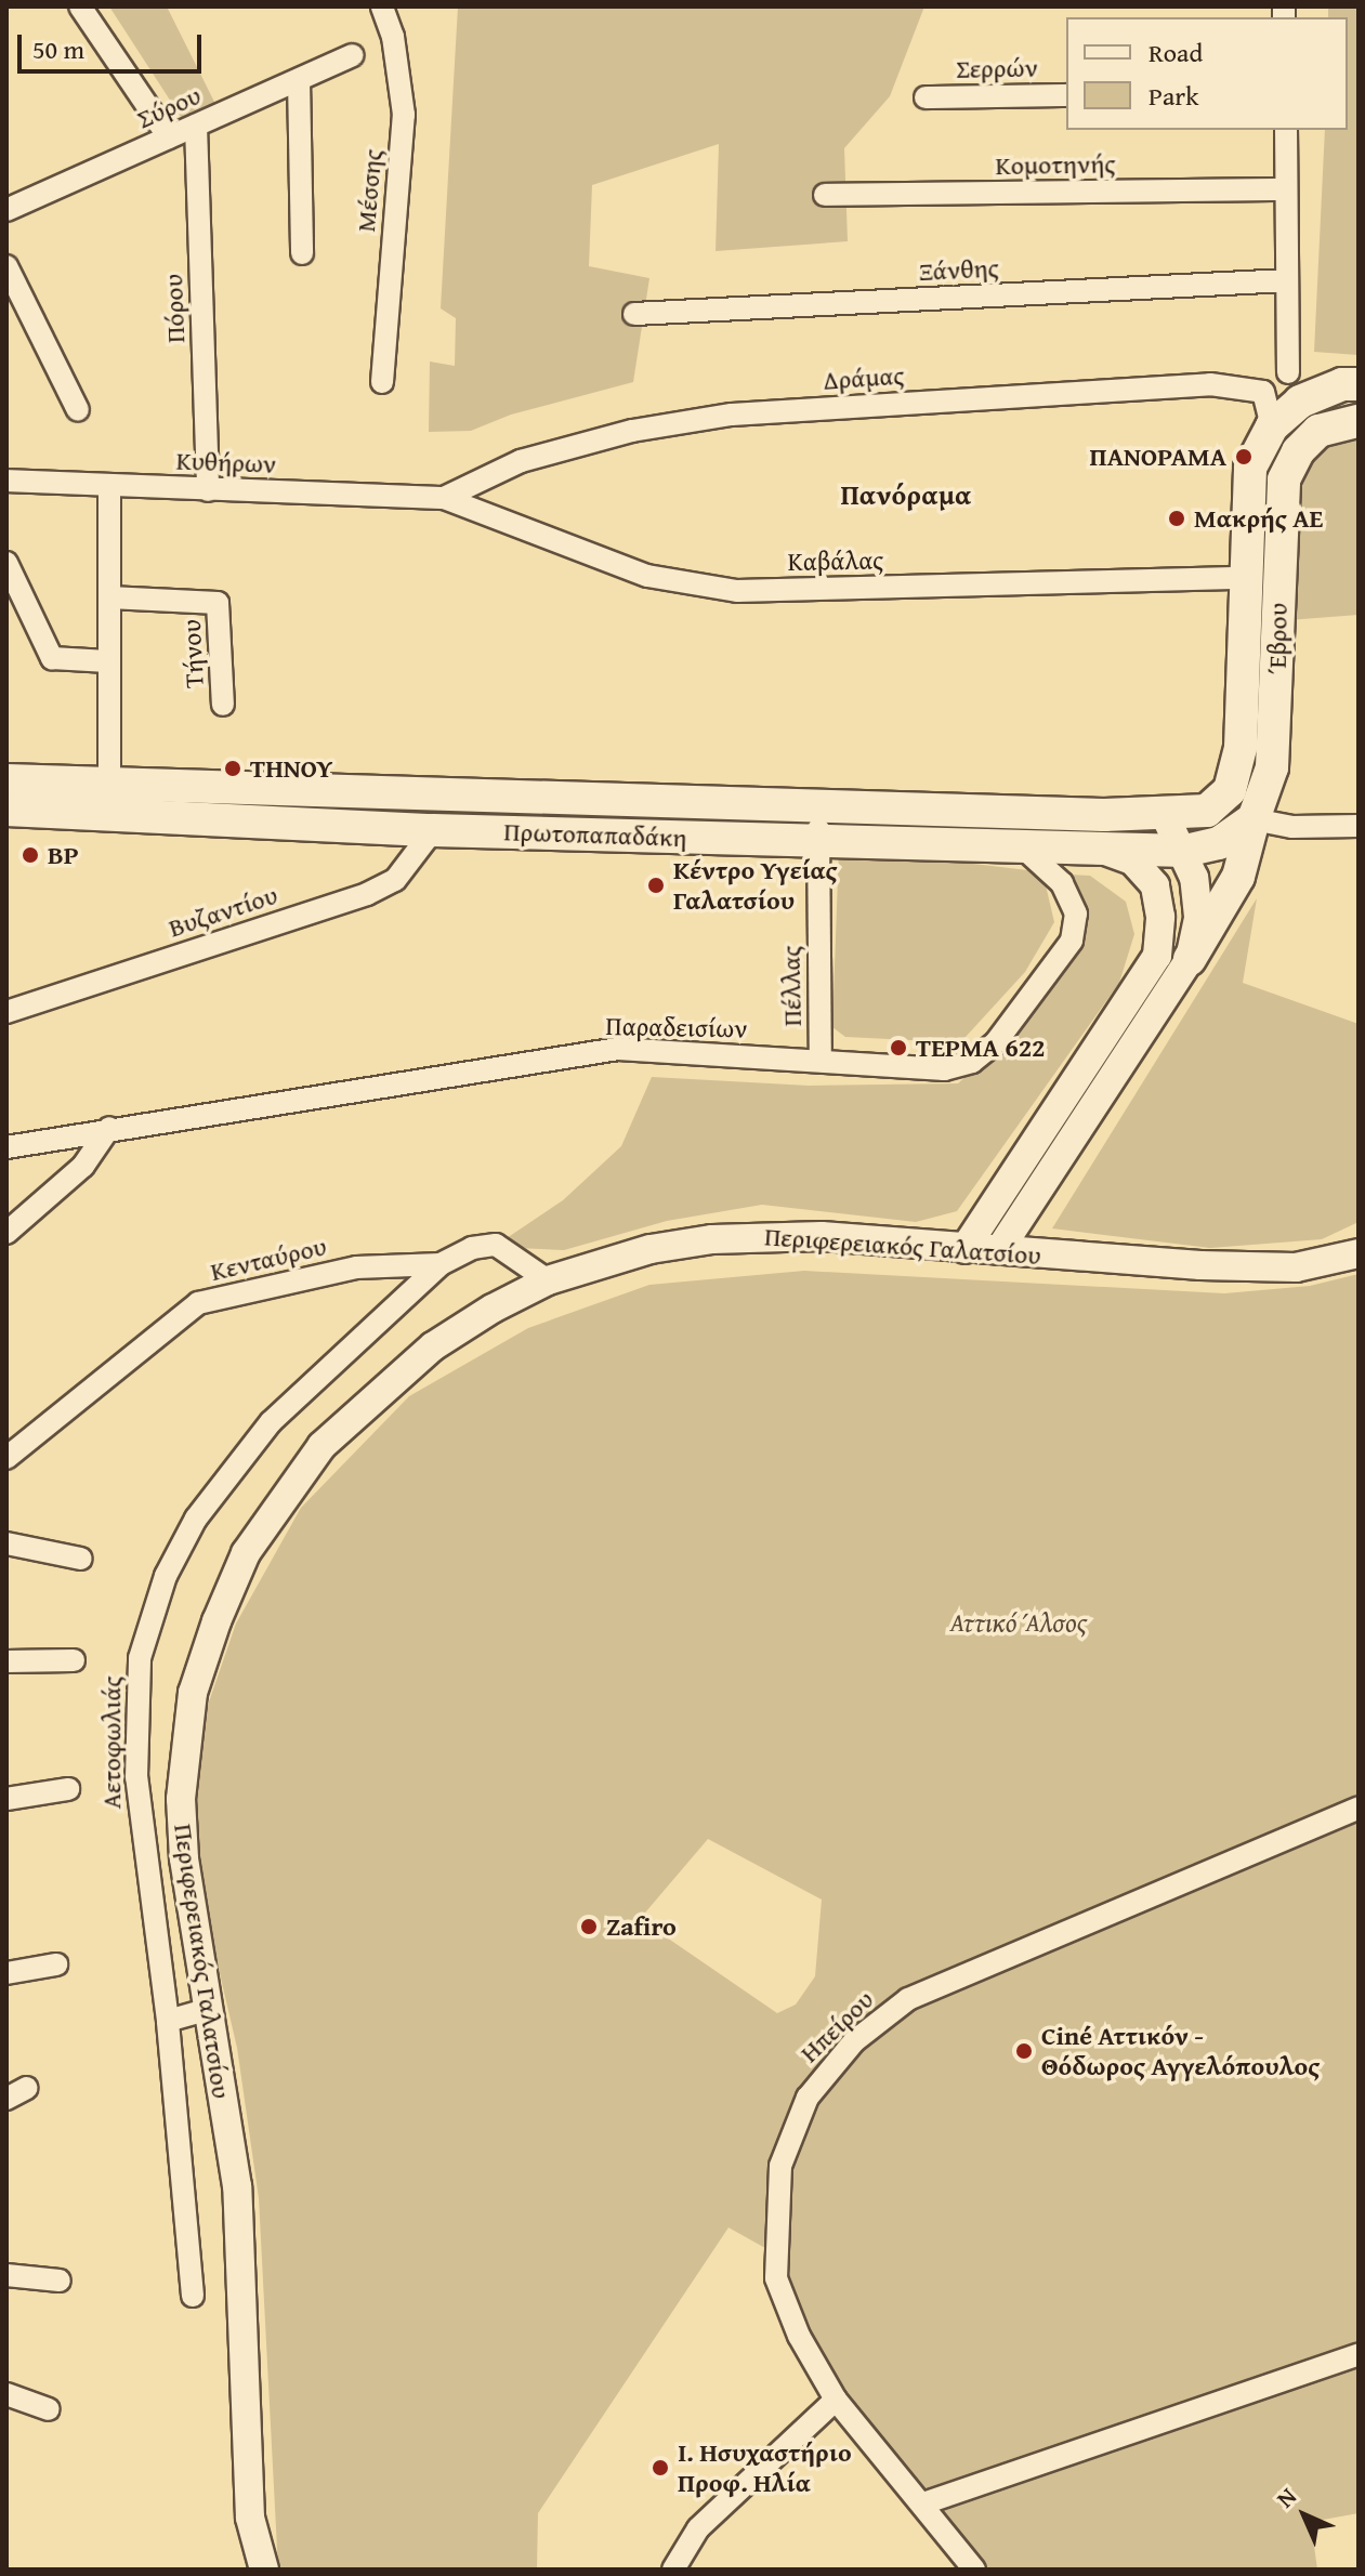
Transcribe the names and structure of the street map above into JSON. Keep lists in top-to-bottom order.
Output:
{
  "streets": {
    "main road": ["Έβρου", "Πρωτοπαπαδάκη"],
    "street": [
      "Σερρών",
      "Σύρου",
      "Κομοτηνής",
      "Μέσσης",
      "Ξάνθης",
      "Πόρου",
      "Δράμας",
      "Κυθήρων",
      "Καβάλας",
      "Τήνου",
      "Βυζαντίου",
      "Πέλλας",
      "Παραδεισίων",
      "Περιφερειακός Γαλατσίου",
      "Κενταύρου",
      "Αετοφωλιάς",
      "Ηπείρου"
    ]
  },
  "crossings": [
    ["Σύρου", "Πόρου"],
    ["Πόρου", "Κυθήρων"],
    ["Δράμας", "Κυθήρων"],
    ["Δράμας", "Καβάλας"],
    ["Κυθήρων", "Καβάλας"],
    ["Καβάλας", "Έβρου"],
    ["Έβρου", "Πρωτοπαπαδάκη"],
    ["Πρωτοπαπαδάκη", "Βυζαντίου"],
    ["Πρωτοπαπαδάκη", "Πέλλας"],
    ["Πρωτοπαπαδάκη", "Παραδεισίων"],
    ["Πέλλας", "Παραδεισίων"],
    ["Περιφερειακός Γαλατσίου", "Αετοφωλιάς"],
    ["Κενταύρου", "Αετοφωλιάς"]
  ],
  "districts": ["Πανόραμα"],
  "parks": ["Αττικό Άλσος"],
  "places": [
    "ΠΑΝΟΡΑΜΑ",
    "Μακρής ΑΕ",
    "ΤΗΝΟΥ",
    "BP",
    "Κέντρο Υγείας Γαλατσίου",
    "ΤΕΡΜΑ 622",
    "Zafiro",
    "Ciné Αττικόν - Θόδωρος Αγγελόπουλος",
    "Ι. Ησυχαστήριο Προφ. Ηλία"
  ],
  "legend": ["Road", "Park"],
  "scale_bar": "50 m",
  "north": "top left"
}
